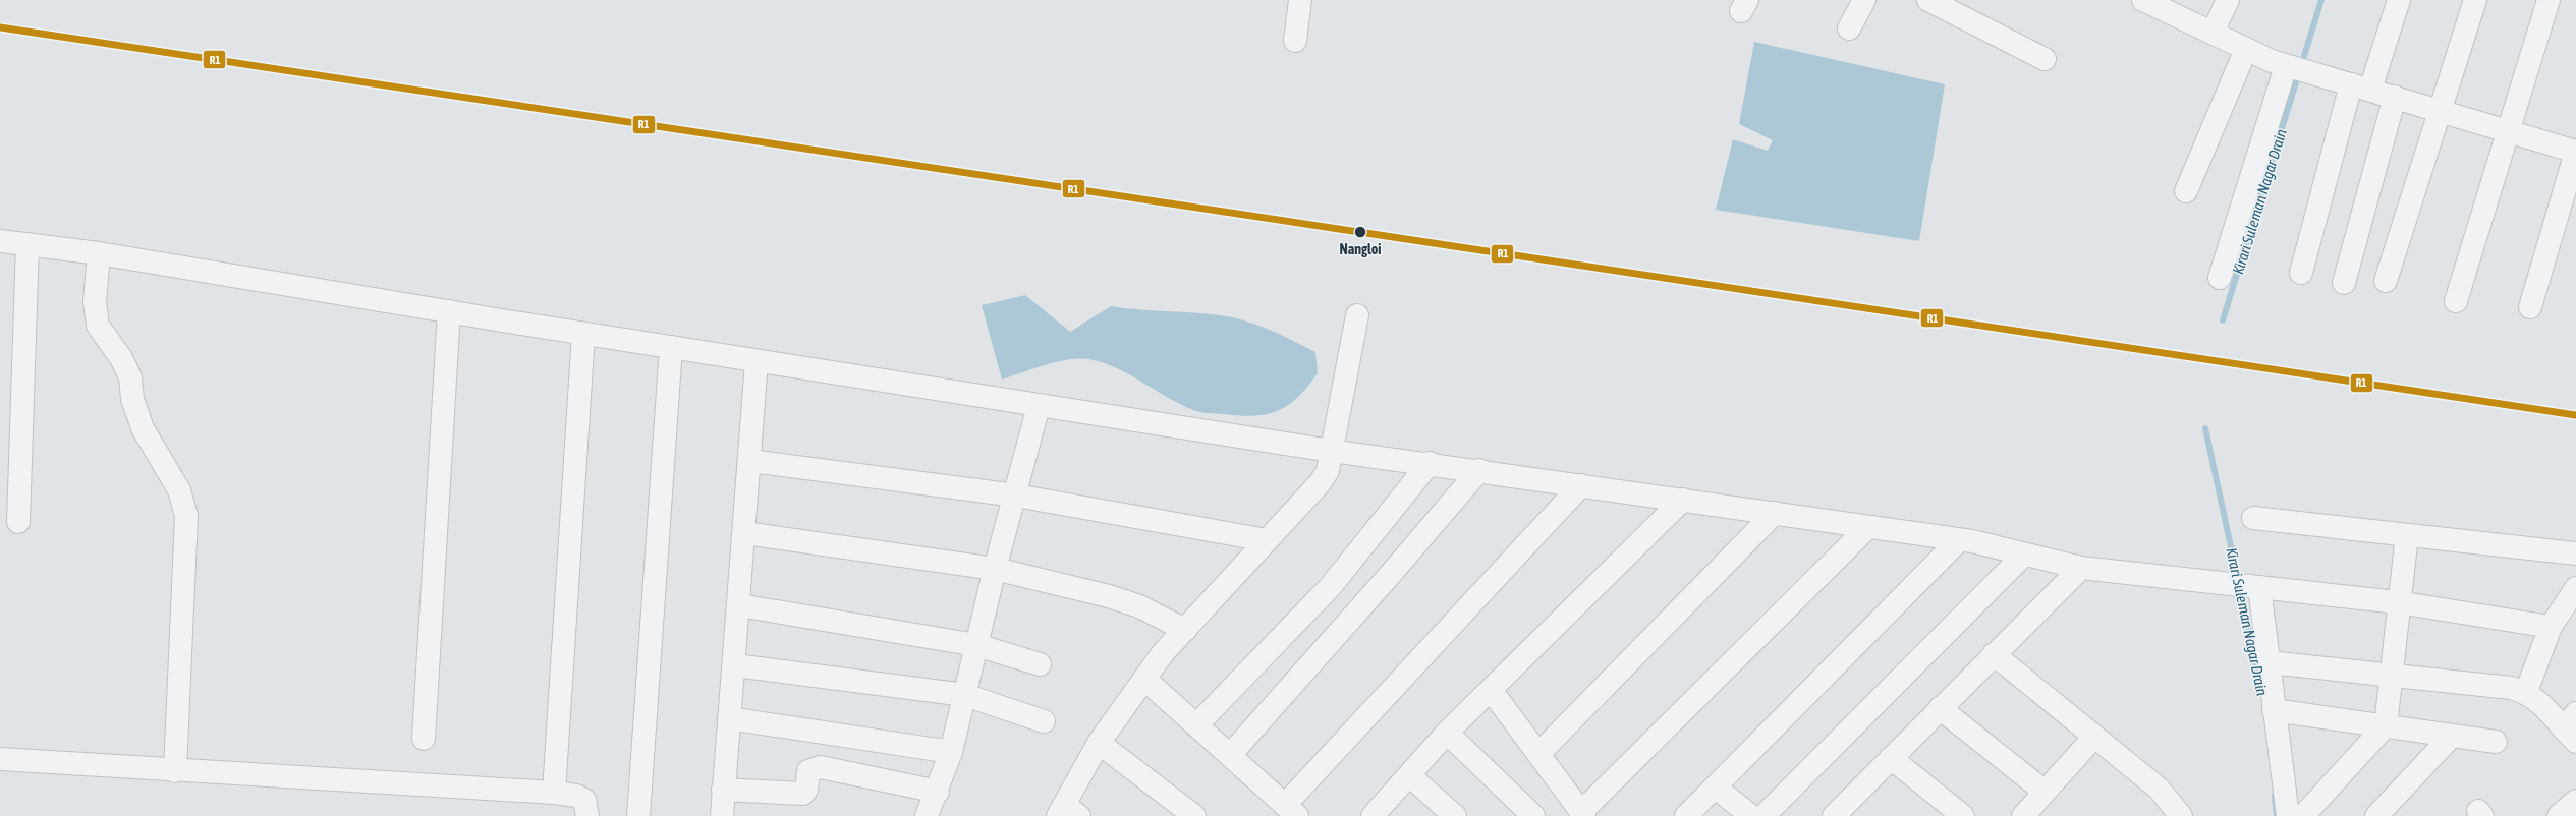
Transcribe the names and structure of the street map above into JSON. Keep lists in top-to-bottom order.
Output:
{
  "water": ["Kirari Suleman Nagar Drain"],
  "places": ["Nangloi"],
  "lines": ["transit line R1"]
}
